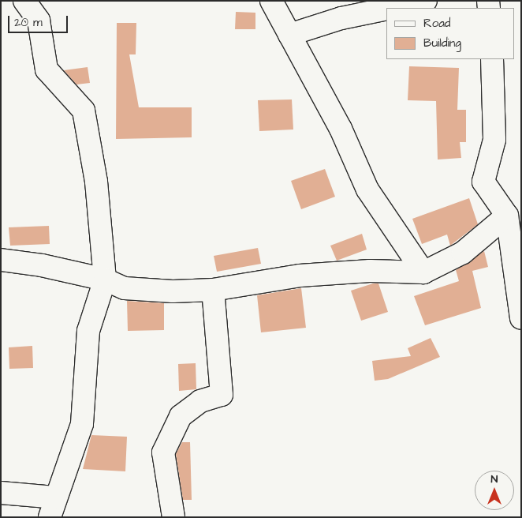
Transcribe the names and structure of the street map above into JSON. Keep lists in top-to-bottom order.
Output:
{
  "legend": ["Road", "Building"],
  "scale_bar": "20 m",
  "north": "top"
}
